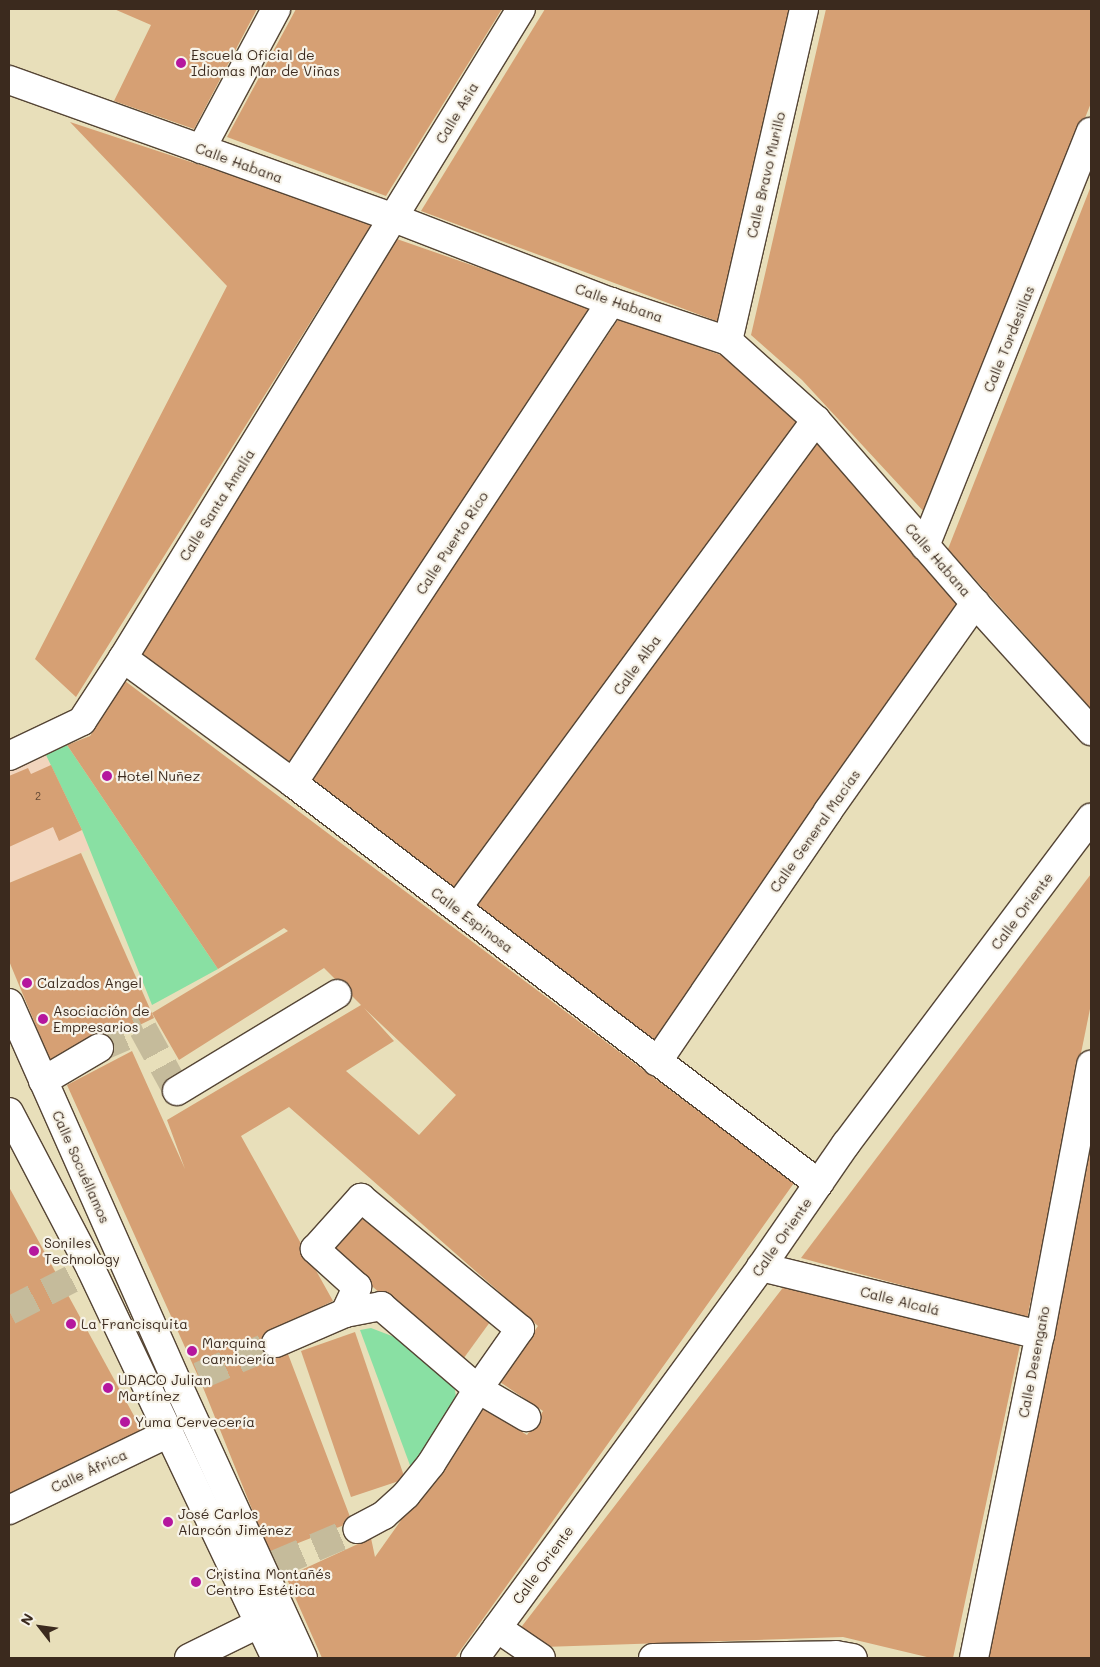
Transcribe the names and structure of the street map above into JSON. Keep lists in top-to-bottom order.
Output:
{
  "streets": {
    "street": [
      "Calle Asia",
      "Calle Habana",
      "Calle Bravo Murillo",
      "Calle Tordesillas",
      "Calle Santa Amalia",
      "Calle Puerto Rico",
      "Calle Alba",
      "Calle General Macías",
      "Calle Oriente",
      "Calle Espinosa",
      "Calle Socuéllamos",
      "Calle Alcalá",
      "Calle Desengaño",
      "Calle África"
    ]
  },
  "crossings": [
    ["Calle Asia", "Calle Habana"],
    ["Calle Asia", "Calle Santa Amalia"],
    ["Calle Habana", "Calle Bravo Murillo"],
    ["Calle Habana", "Calle Tordesillas"],
    ["Calle Habana", "Calle Santa Amalia"],
    ["Calle Habana", "Calle Puerto Rico"],
    ["Calle Habana", "Calle Alba"],
    ["Calle Habana", "Calle General Macías"],
    ["Calle Santa Amalia", "Calle Espinosa"],
    ["Calle Puerto Rico", "Calle Espinosa"],
    ["Calle Alba", "Calle Espinosa"],
    ["Calle General Macías", "Calle Espinosa"],
    ["Calle Oriente", "Calle Espinosa"],
    ["Calle Oriente", "Calle Alcalá"],
    ["Calle Alcalá", "Calle Desengaño"]
  ],
  "places": [
    "Escuela Oficial de Idiomas Mar de Viñas",
    "Hotel Nuñez",
    "Calzados Angel",
    "Asociación de Empresarios",
    "Soniles Technology",
    "La Francisquita",
    "Marquina carnicería",
    "UDACO Julian Martínez",
    "Yuma Cervecería",
    "José Carlos Alarcón Jiménez",
    "Cristina Montañés Centro Estética"
  ],
  "house_numbers": ["2"],
  "north": "top left"
}
